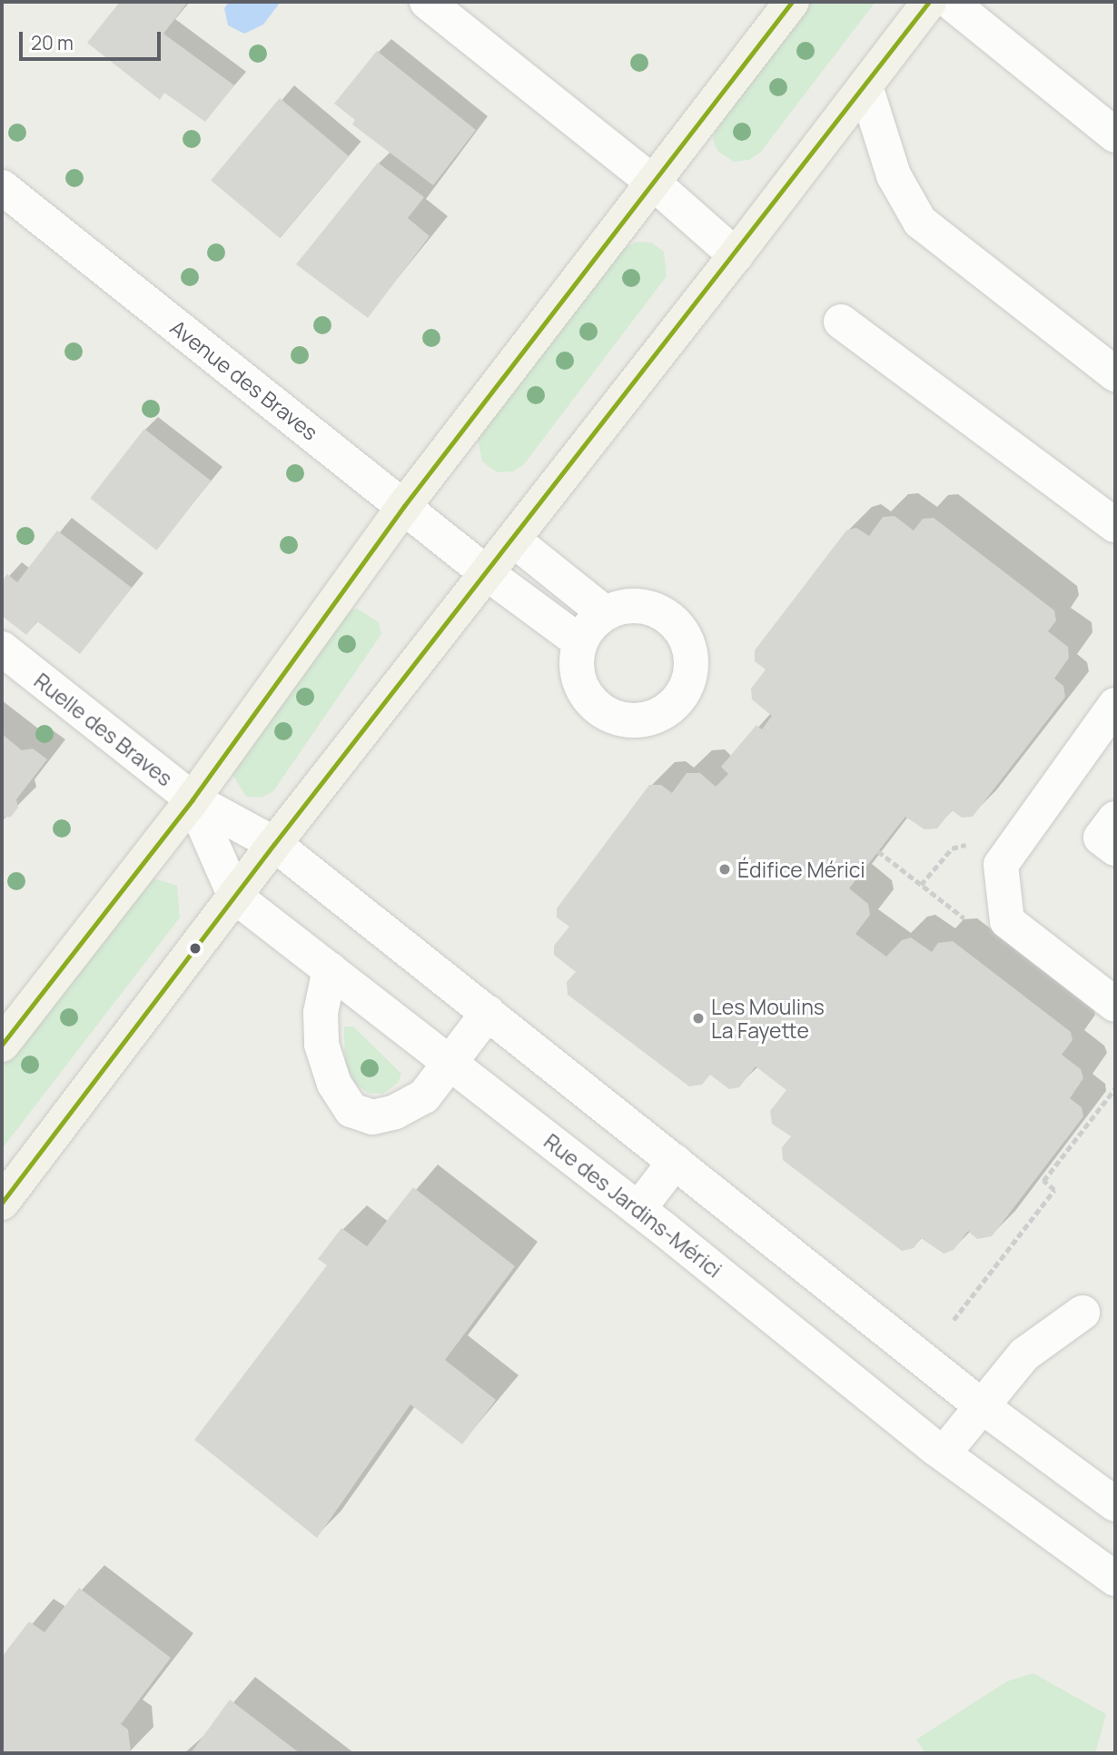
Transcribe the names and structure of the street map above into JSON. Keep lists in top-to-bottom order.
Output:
{
  "streets": {
    "street": ["Avenue des Braves", "Ruelle des Braves", "Rue des Jardins-Mérici"]
  },
  "crossings": [
    ["Ruelle des Braves", "Rue des Jardins-Mérici"]
  ],
  "places": ["Édifice Mérici", "Les Moulins La Fayette"],
  "scale_bar": "20 m"
}
